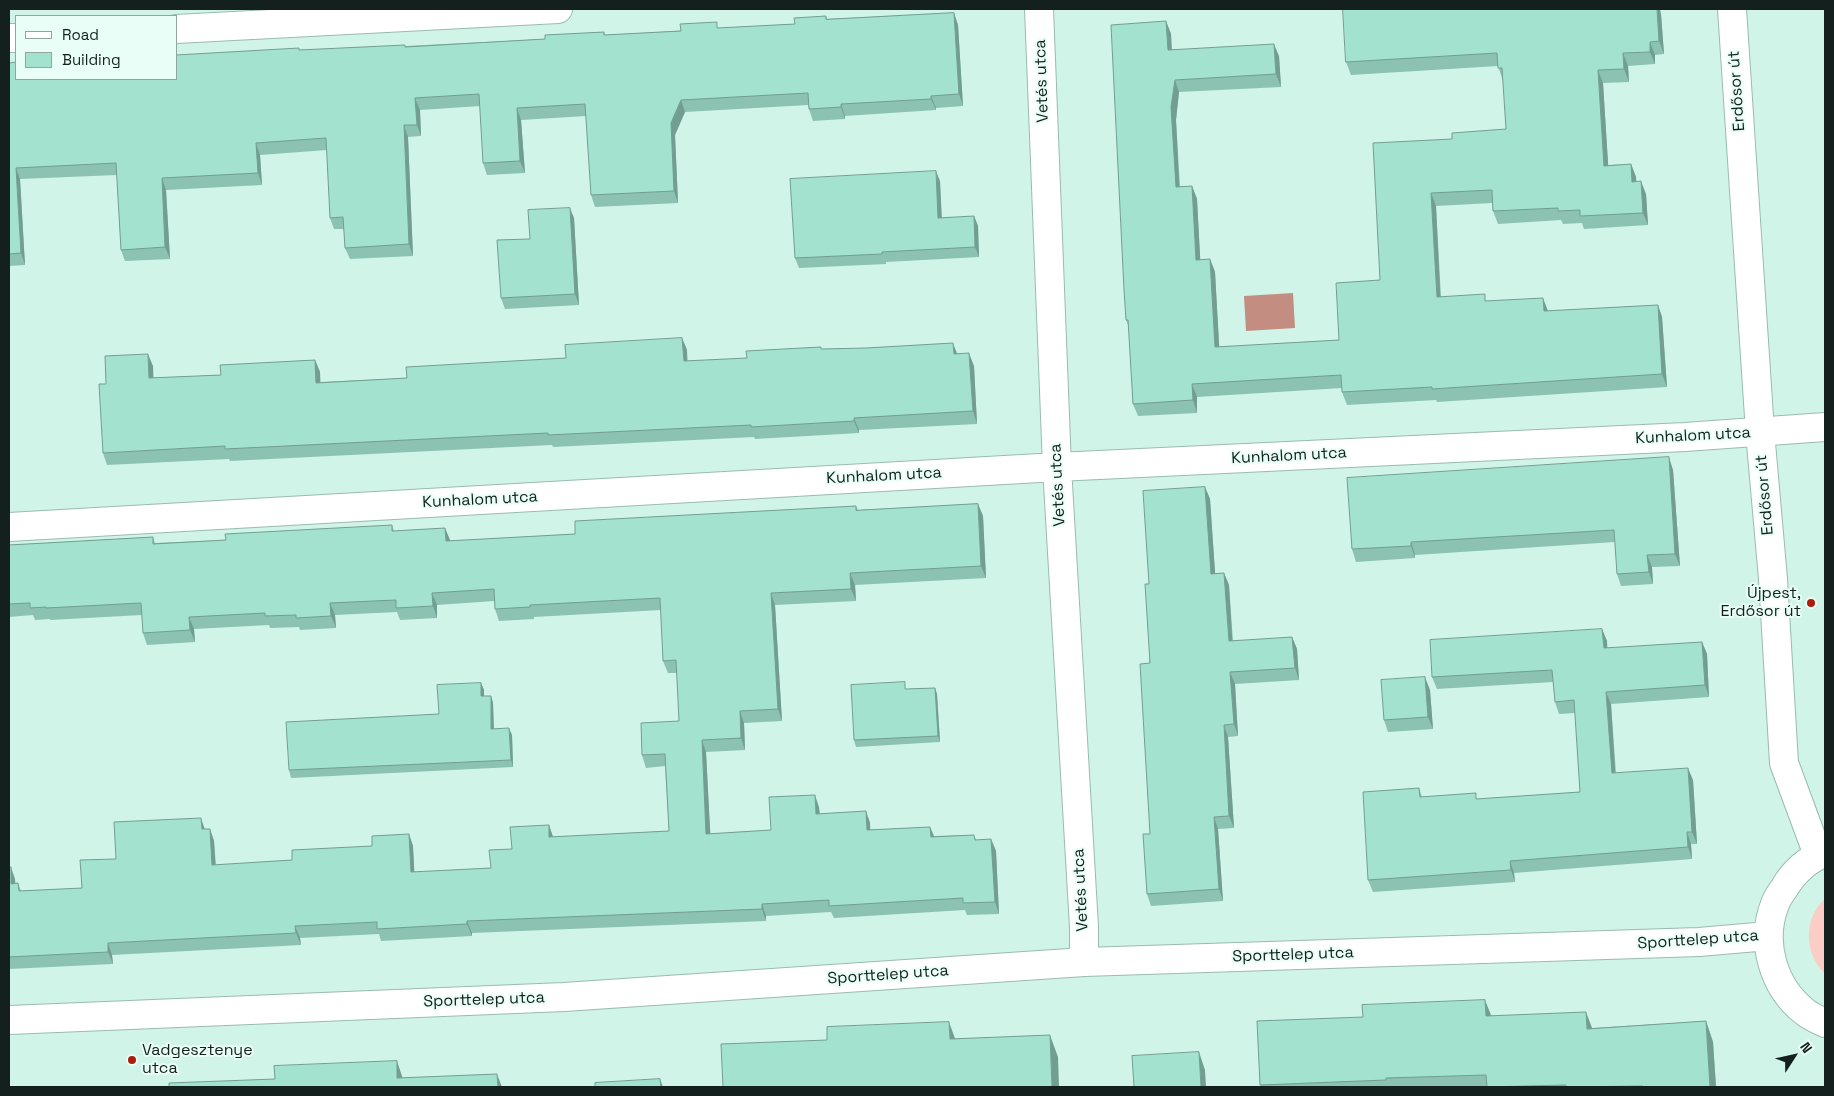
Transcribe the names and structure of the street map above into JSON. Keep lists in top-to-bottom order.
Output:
{
  "streets": {
    "street": [
      "Vetés utca",
      "Erdősor út",
      "Kunhalom utca",
      "Sporttelep utca"
    ]
  },
  "crossings": [
    ["Vetés utca", "Kunhalom utca"],
    ["Vetés utca", "Sporttelep utca"],
    ["Erdősor út", "Kunhalom utca"],
    ["Erdősor út", "Sporttelep utca"]
  ],
  "places": ["Újpest, Erdősor út", "Vadgesztenye utca"],
  "legend": ["Road", "Building"],
  "north": "top right"
}
